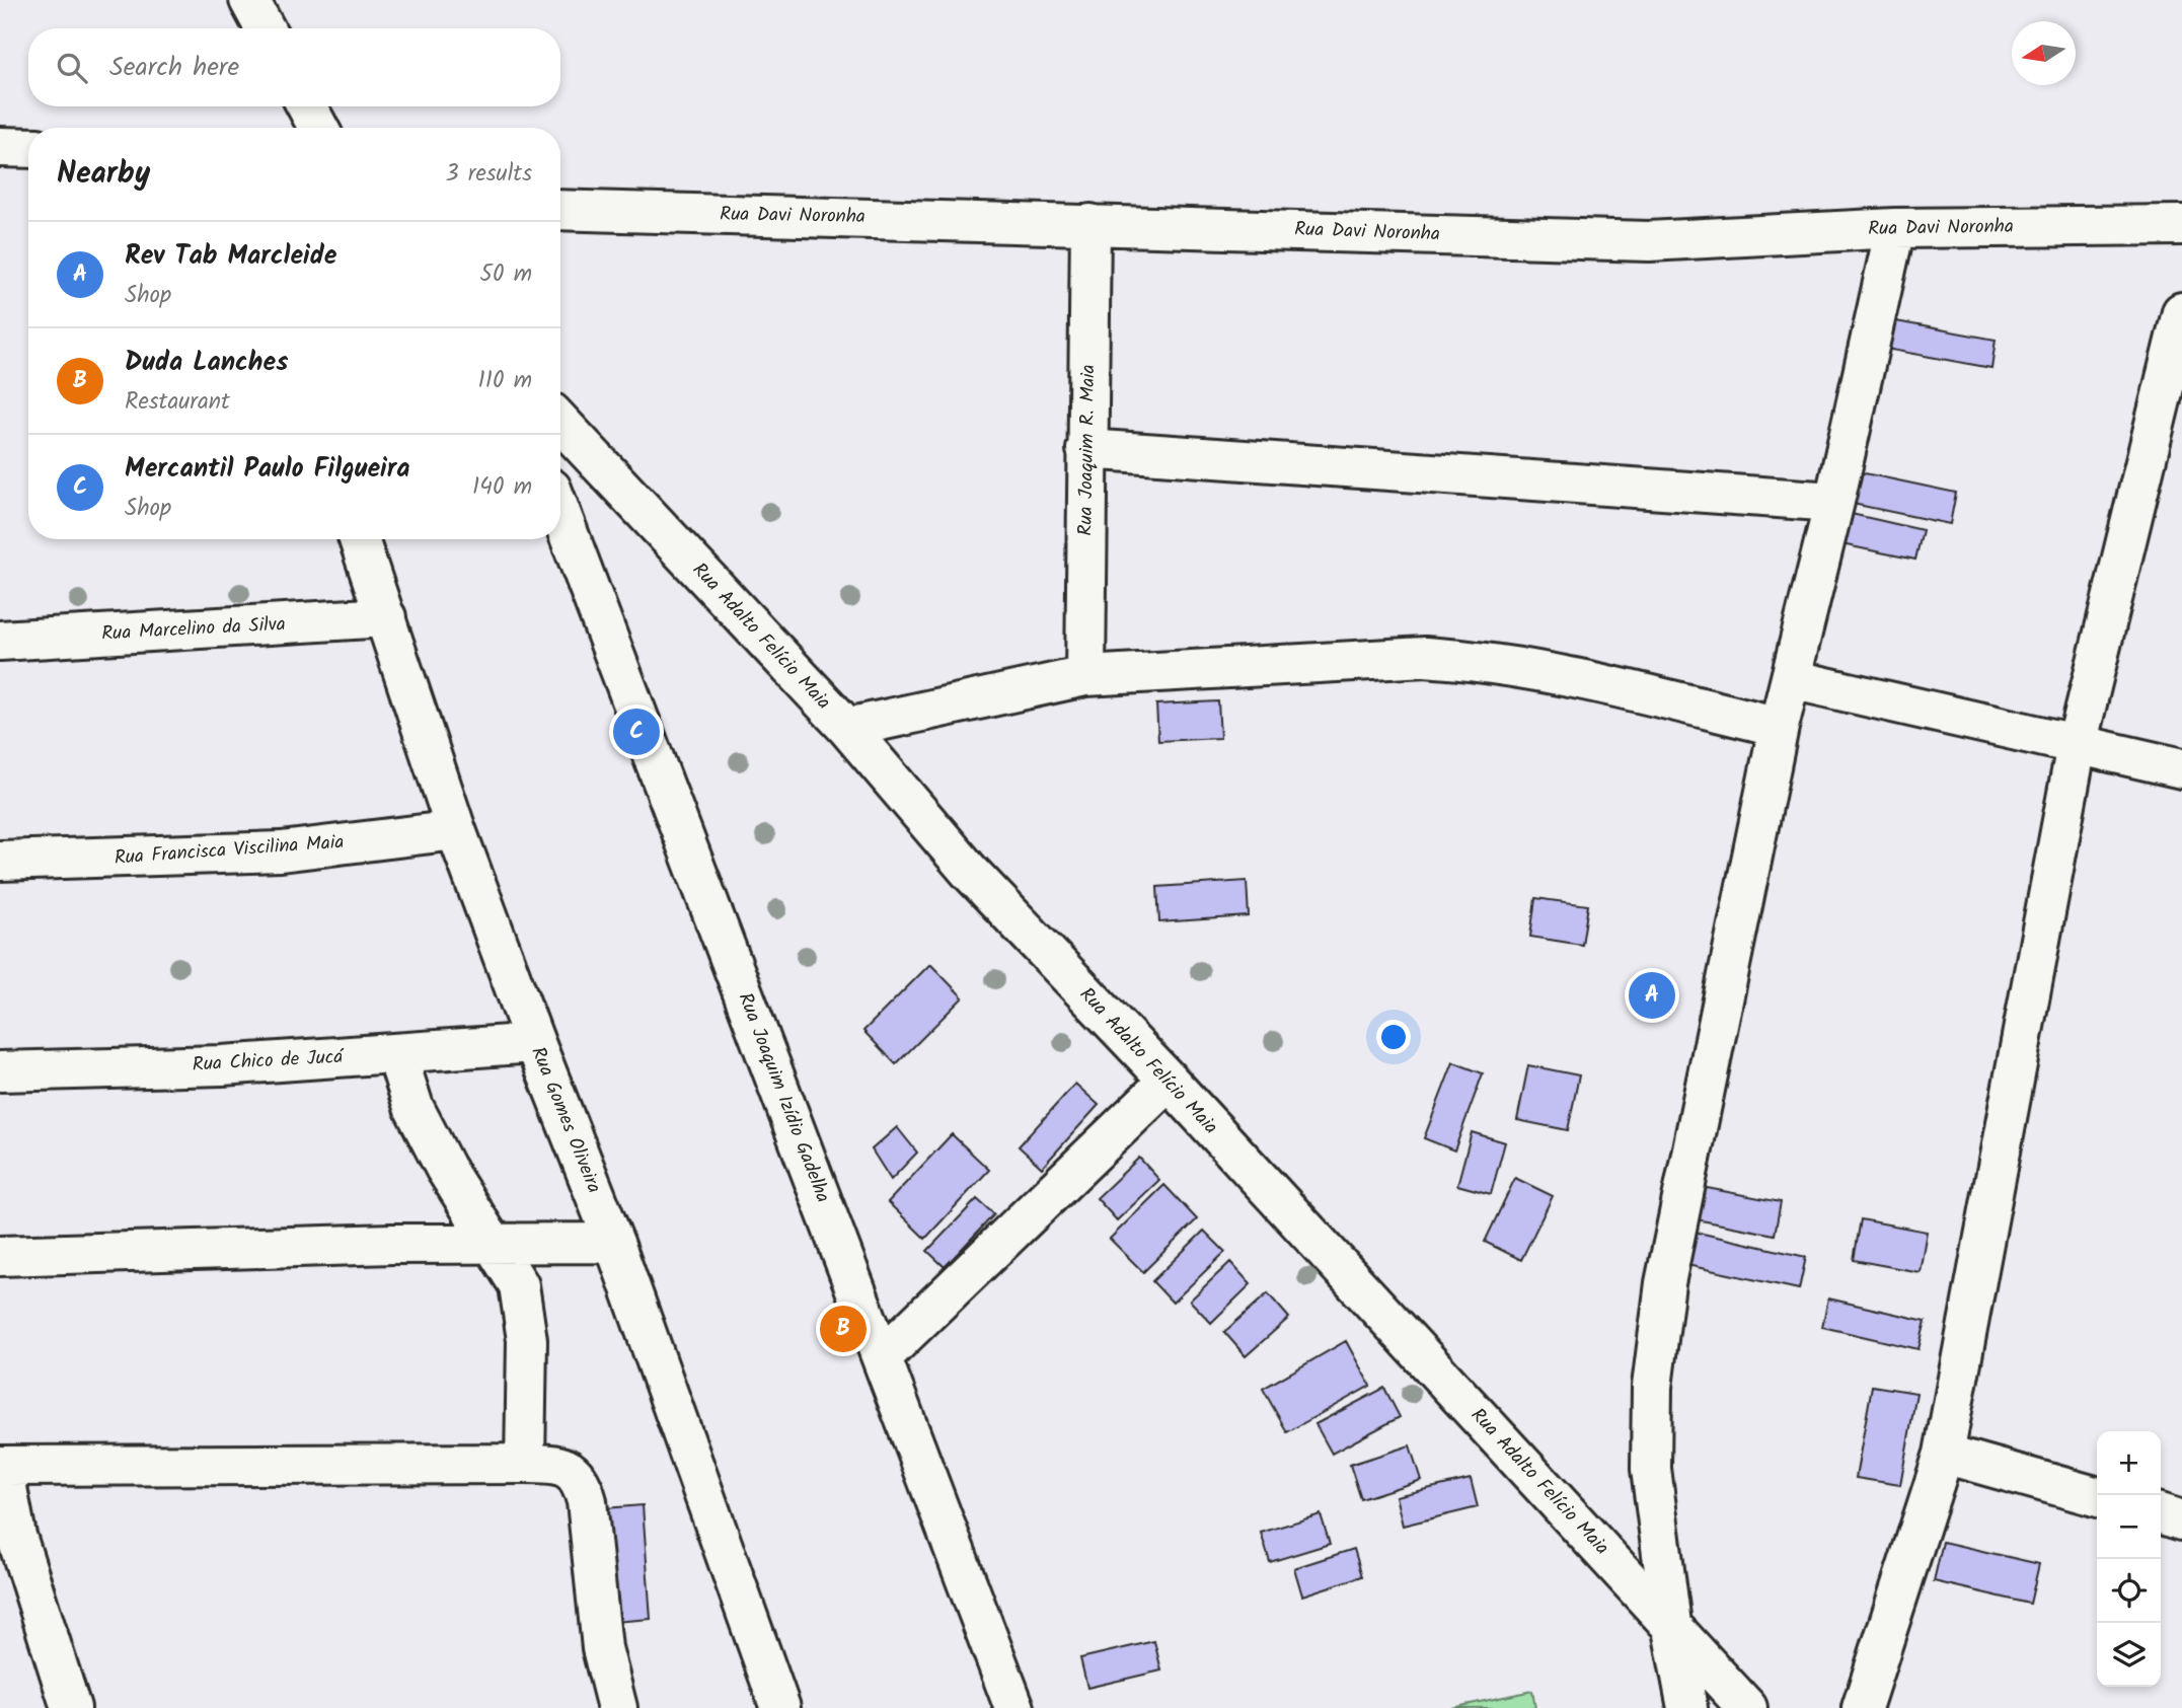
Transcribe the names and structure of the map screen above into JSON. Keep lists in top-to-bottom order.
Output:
{
  "streets": {
    "street": [
      "Rua Davi Noronha",
      "Rua Joaquim R. Maia",
      "Rua Marcelino da Silva",
      "Rua Adalto Felício Maia",
      "Rua Francisca Viscilina Maia",
      "Rua Chico de Jucá",
      "Rua Joaquim Izídio Gadelha",
      "Rua Gomes Oliveira"
    ]
  },
  "crossings": [
    ["Rua Davi Noronha", "Rua Joaquim R. Maia"],
    ["Rua Marcelino da Silva", "Rua Gomes Oliveira"],
    ["Rua Francisca Viscilina Maia", "Rua Gomes Oliveira"],
    ["Rua Chico de Jucá", "Rua Gomes Oliveira"]
  ],
  "north": "left",
  "page": {
    "search": "Search here",
    "heading": ["Nearby", "3 results"],
    "list": [
      {
        "mark": "A",
        "name": "Rev Tab Marcleide",
        "note": "Shop",
        "value": "50 m"
      },
      {
        "mark": "B",
        "name": "Duda Lanches",
        "note": "Restaurant",
        "value": "110 m"
      },
      {
        "mark": "C",
        "name": "Mercantil Paulo Filgueira",
        "note": "Shop",
        "value": "140 m"
      }
    ],
    "pins": ["C", "A", "B"],
    "map_buttons": ["+", "−"]
  }
}
